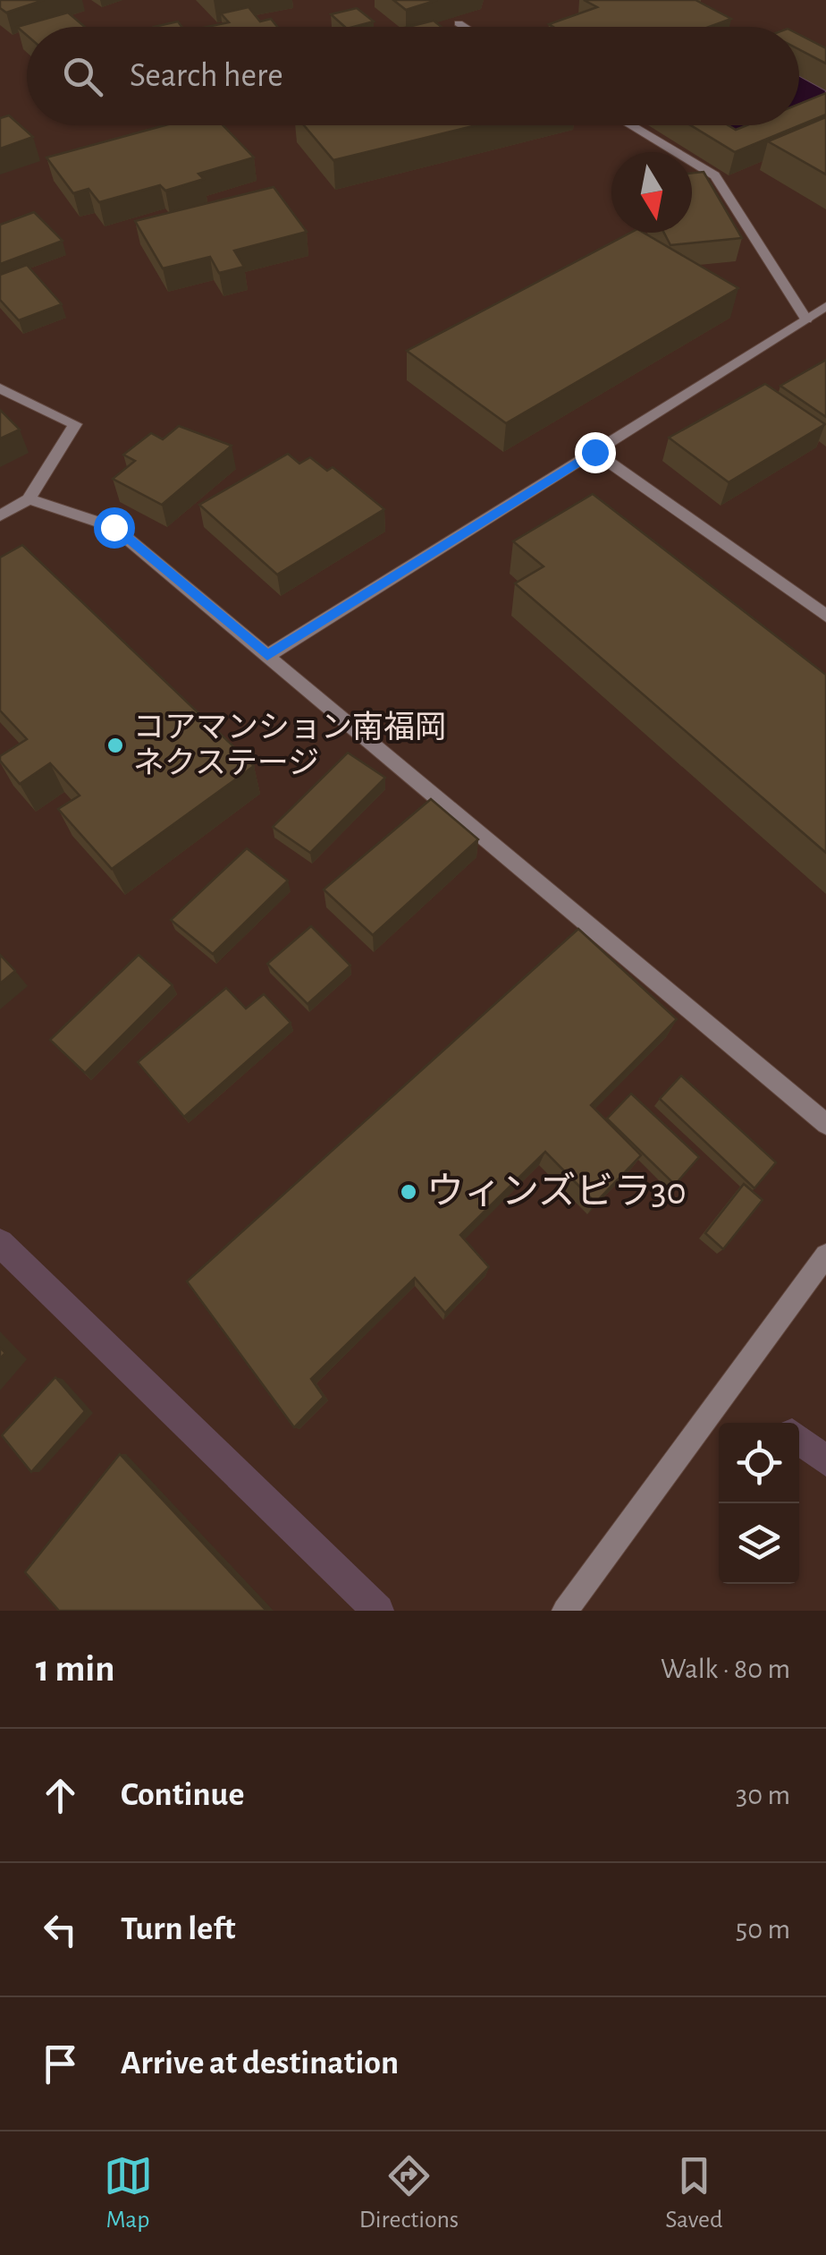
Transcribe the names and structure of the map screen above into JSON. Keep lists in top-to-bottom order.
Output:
{
  "places": ["コアマンション南福岡 ネクステージ", "ウィンズビラ30"],
  "north": "bottom",
  "page": {
    "search": "Search here",
    "heading": ["1 min", "Walk · 80 m"],
    "list": [
      ["Continue", "30 m"],
      ["Turn left", "50 m"],
      "Arrive at destination"
    ],
    "nav": ["Map", "Directions", "Saved"]
  }
}
